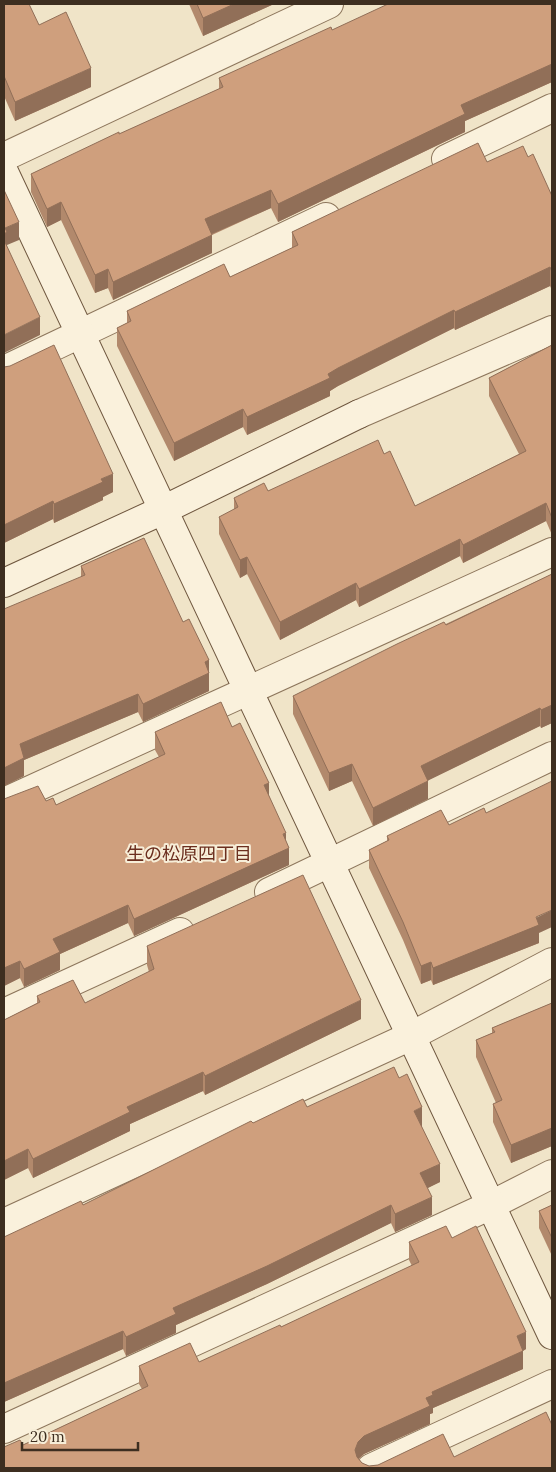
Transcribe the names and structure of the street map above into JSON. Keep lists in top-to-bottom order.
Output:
{
  "districts": ["生の松原四丁目"],
  "scale_bar": "20 m"
}
